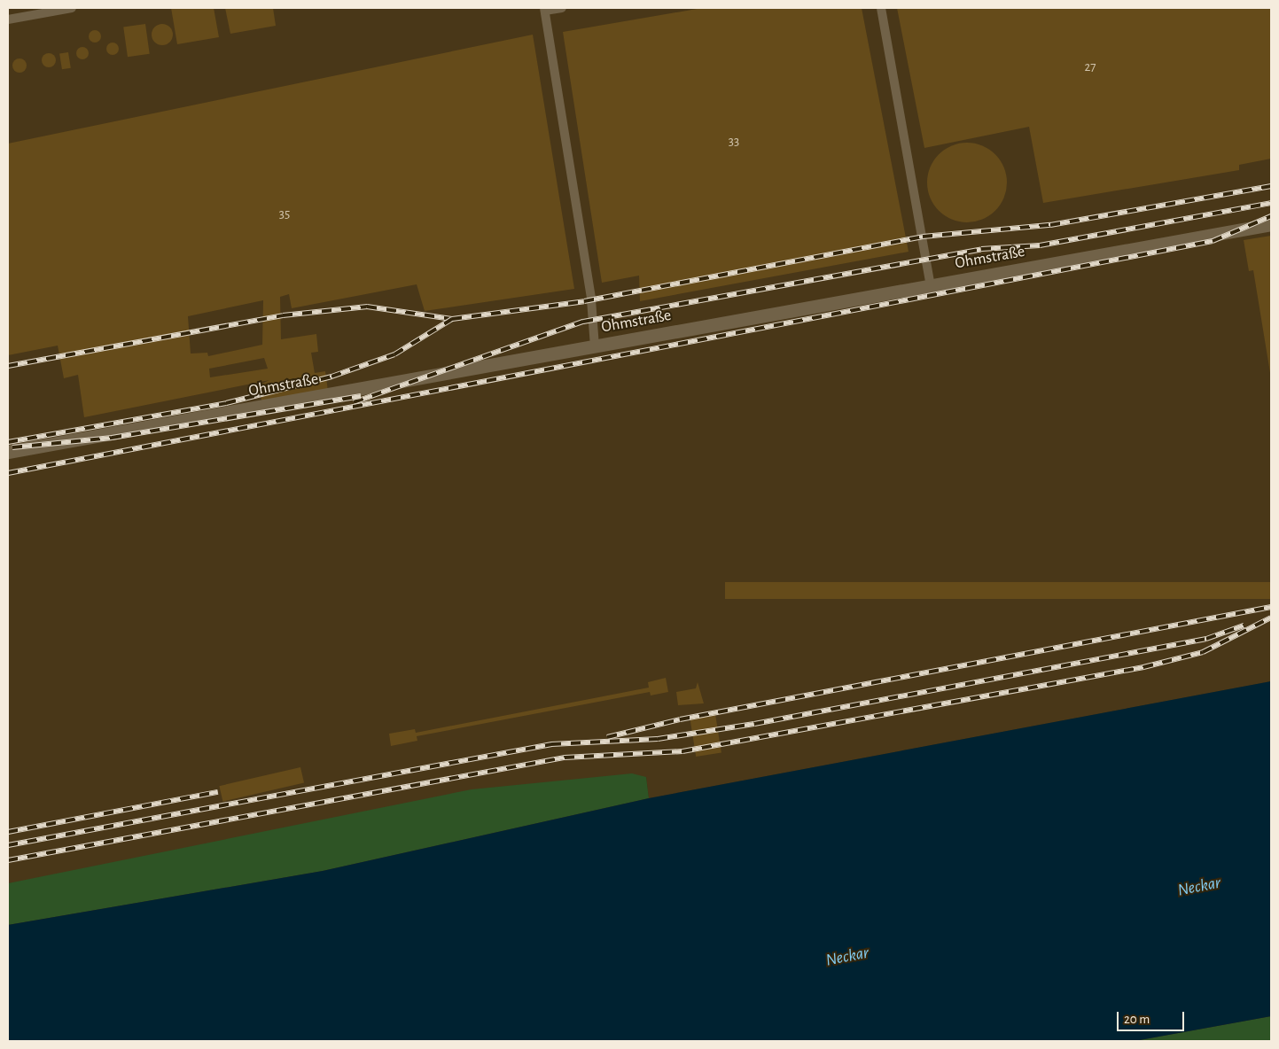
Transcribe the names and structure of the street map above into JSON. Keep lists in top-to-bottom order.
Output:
{
  "streets": {
    "street": ["Ohmstraße"]
  },
  "water": ["Neckar"],
  "house_numbers": ["27", "33", "35"],
  "scale_bar": "20 m"
}
